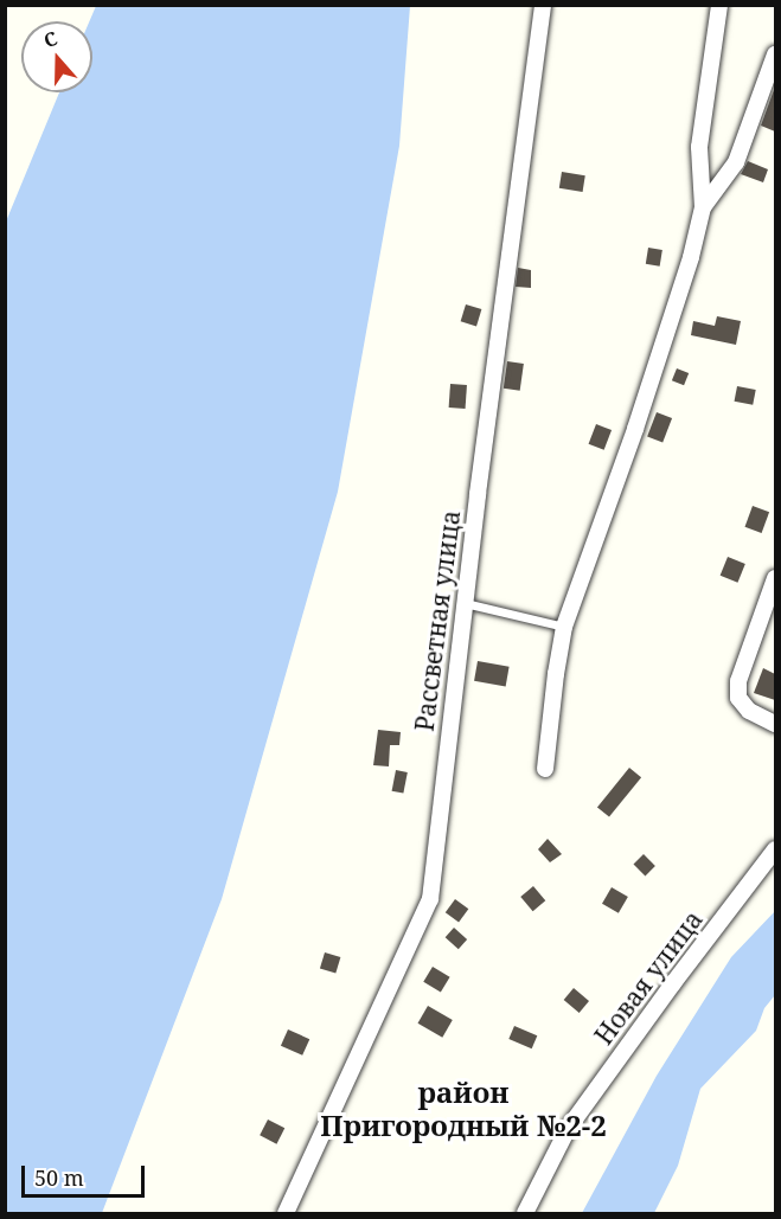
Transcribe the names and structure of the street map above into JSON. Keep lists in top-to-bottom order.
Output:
{
  "streets": {
    "street": ["Рассветная улица", "Новая улица"]
  },
  "districts": ["район Пригородный №2-2"],
  "scale_bar": "50 m",
  "north": "top"
}
